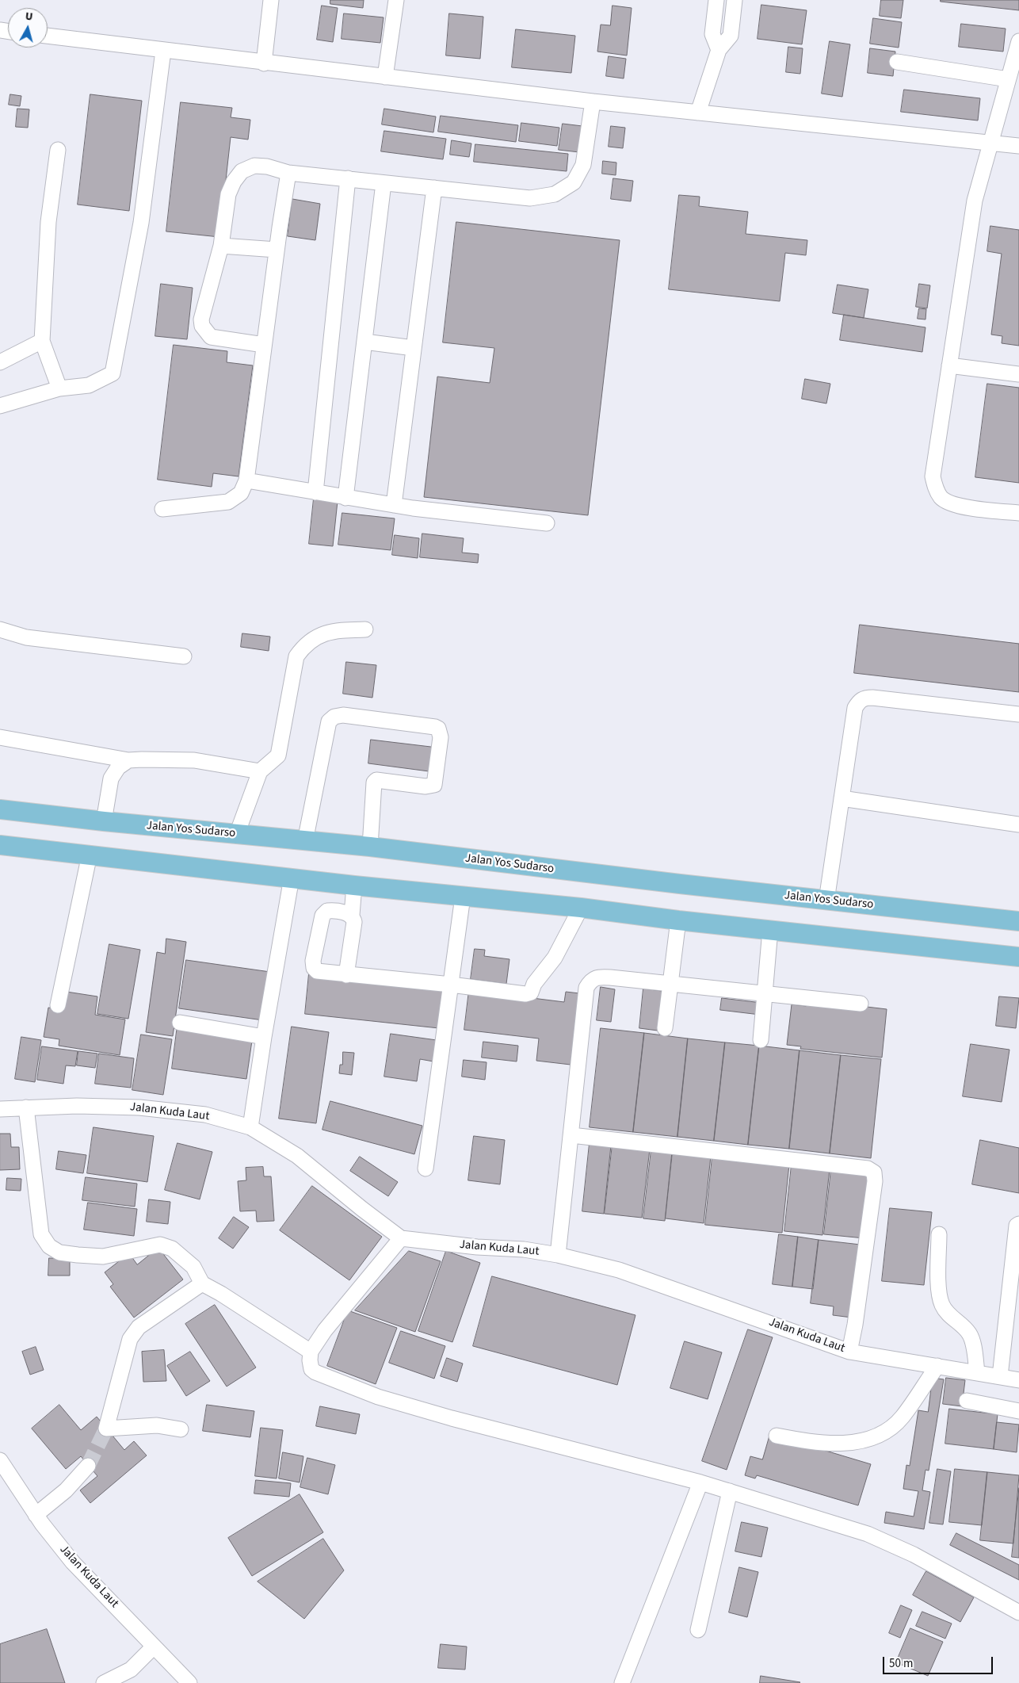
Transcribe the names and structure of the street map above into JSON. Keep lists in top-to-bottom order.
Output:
{
  "streets": {
    "main road": ["Jalan Yos Sudarso"],
    "street": ["Jalan Kuda Laut"]
  },
  "scale_bar": "50 m",
  "north": "top"
}
